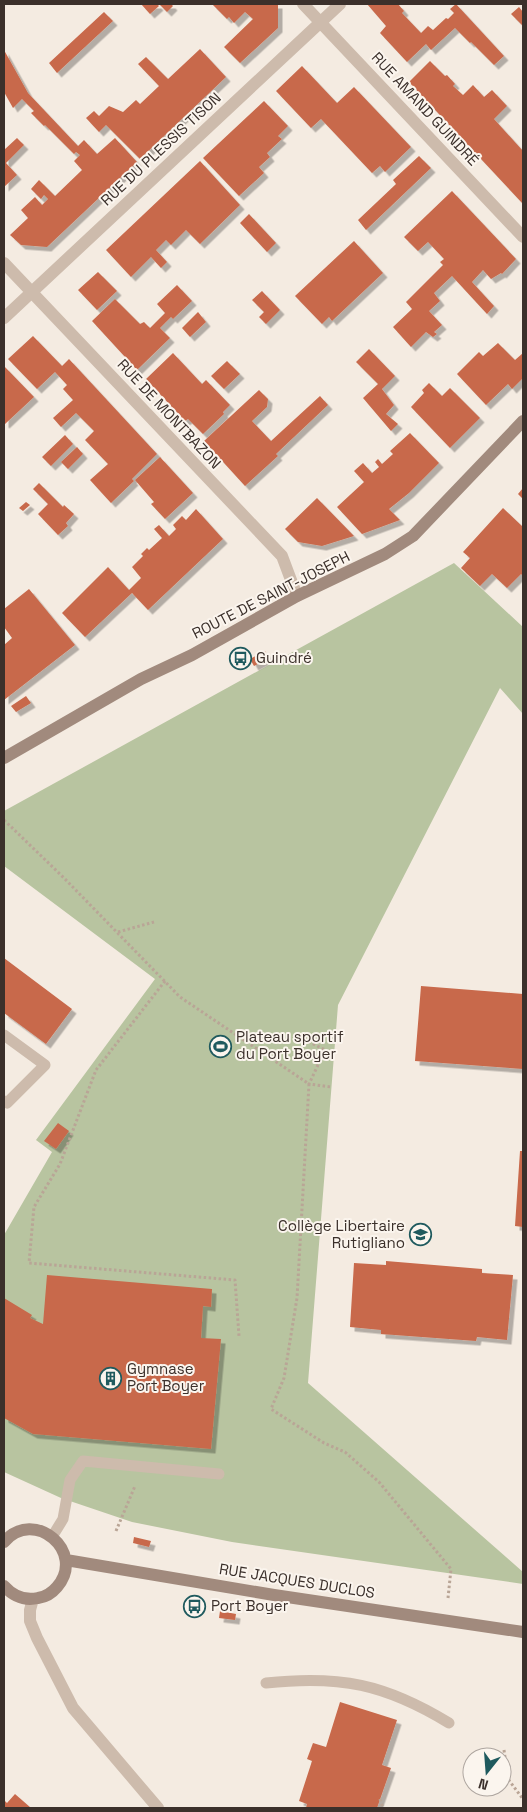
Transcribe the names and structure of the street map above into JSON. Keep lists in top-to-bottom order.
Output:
{
  "streets": {
    "street": [
      "RUE AMAND GUINDRÉ",
      "RUE DU PLESSIS TISON",
      "RUE DE MONTBAZON",
      "ROUTE DE SAINT-JOSEPH",
      "RUE JACQUES DUCLOS"
    ]
  },
  "crossings": [
    ["RUE AMAND GUINDRÉ", "RUE DU PLESSIS TISON"],
    ["RUE DU PLESSIS TISON", "RUE DE MONTBAZON"],
    ["RUE DE MONTBAZON", "ROUTE DE SAINT-JOSEPH"]
  ],
  "places": {
    "bus stop": ["Guindré", "Port Boyer"],
    "sports": ["Plateau sportif du Port Boyer"],
    "school or university": ["Collège Libertaire Rutigliano"],
    "building": ["Gymnase Port Boyer"]
  },
  "north": "bottom"
}
